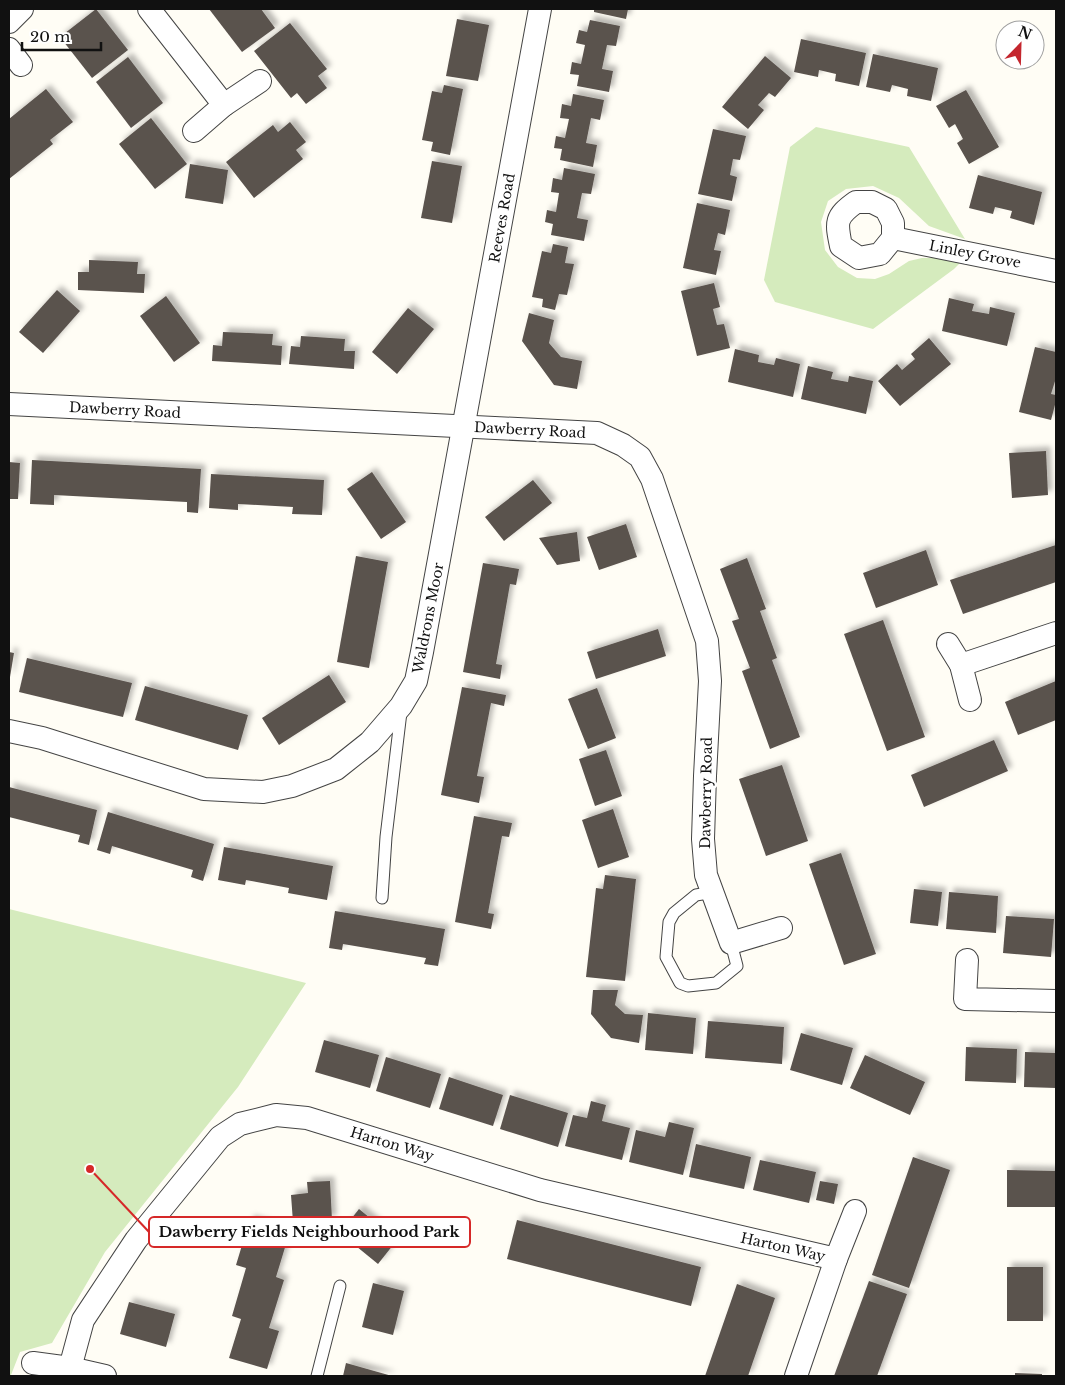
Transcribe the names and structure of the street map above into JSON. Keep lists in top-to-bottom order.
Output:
{
  "streets": {
    "street": [
      "Reeves Road",
      "Linley Grove",
      "Dawberry Road",
      "Waldrons Moor",
      "Harton Way"
    ]
  },
  "crossings": [
    ["Reeves Road", "Dawberry Road"],
    ["Reeves Road", "Waldrons Moor"],
    ["Dawberry Road", "Waldrons Moor"]
  ],
  "places": ["Dawberry Fields Neighbourhood Park"],
  "scale_bar": "20 m",
  "north": "top right"
}
